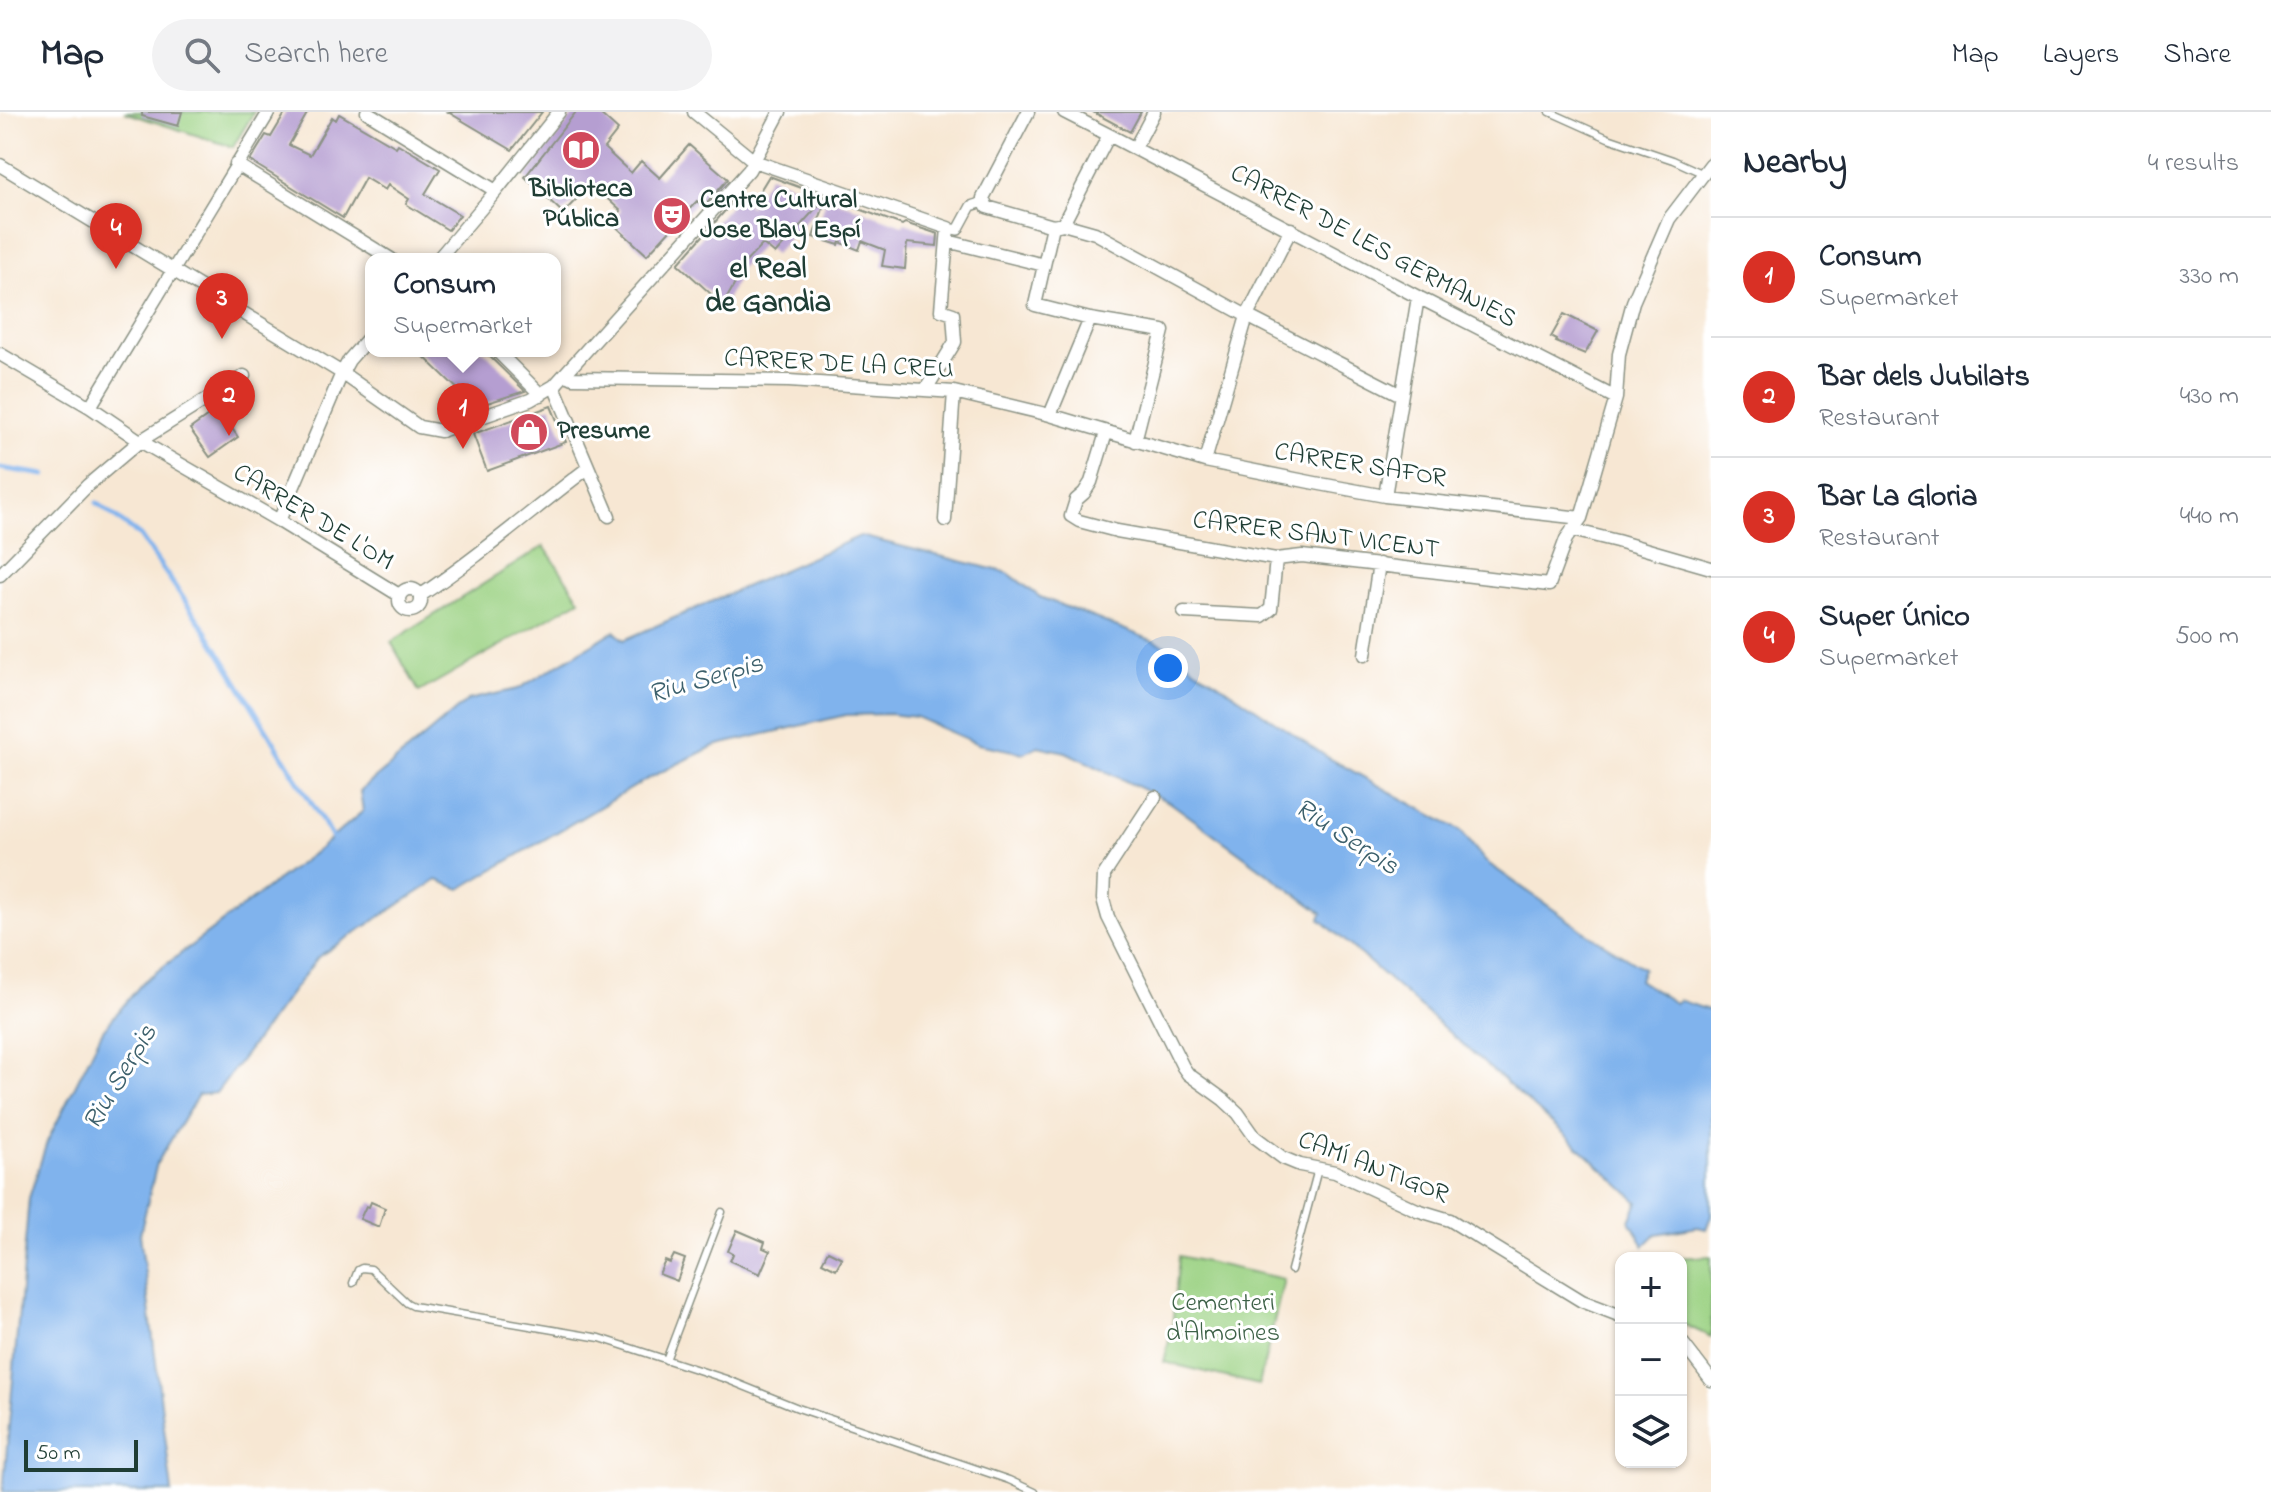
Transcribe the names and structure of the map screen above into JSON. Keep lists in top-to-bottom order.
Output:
{
  "streets": {
    "street": [
      "CARRER DE LES GERMANIES",
      "CARRER DE LA CREU",
      "CARRER SAFOR",
      "CARRER DE L'OM",
      "CARRER SANT VICENT",
      "CAMÍ ANTIGOR"
    ]
  },
  "crossings": [
    ["CARRER DE LA CREU", "CARRER SAFOR"],
    ["CARRER DE LA CREU", "CARRER SANT VICENT"]
  ],
  "districts": ["el Real de Gandia"],
  "water": ["Riu Serpis"],
  "parks": ["Cementeri d'Almoines"],
  "places": {
    "library": ["Biblioteca Pública"],
    "theatre": ["Centre Cultural Jose Blay Espí"],
    "shop": ["Presume"]
  },
  "scale_bar": "50 m",
  "page": {
    "header": "Map",
    "search": "Search here",
    "nav": ["Map", "Layers", "Share"],
    "heading": ["Nearby", "4 results"],
    "pins": [
      "4",
      "3",
      "2",
      "1"
    ],
    "list": [
      {
        "mark": "1",
        "name": "Consum",
        "note": "Supermarket",
        "value": "330 m"
      },
      {
        "mark": "2",
        "name": "Bar dels Jubilats",
        "note": "Restaurant",
        "value": "430 m"
      },
      {
        "mark": "3",
        "name": "Bar La Gloria",
        "note": "Restaurant",
        "value": "440 m"
      },
      {
        "mark": "4",
        "name": "Super Único",
        "note": "Supermarket",
        "value": "500 m"
      }
    ],
    "popup": ["Consum", "Supermarket"],
    "map_buttons": ["+", "−"],
    "scale": "50 m"
  }
}
